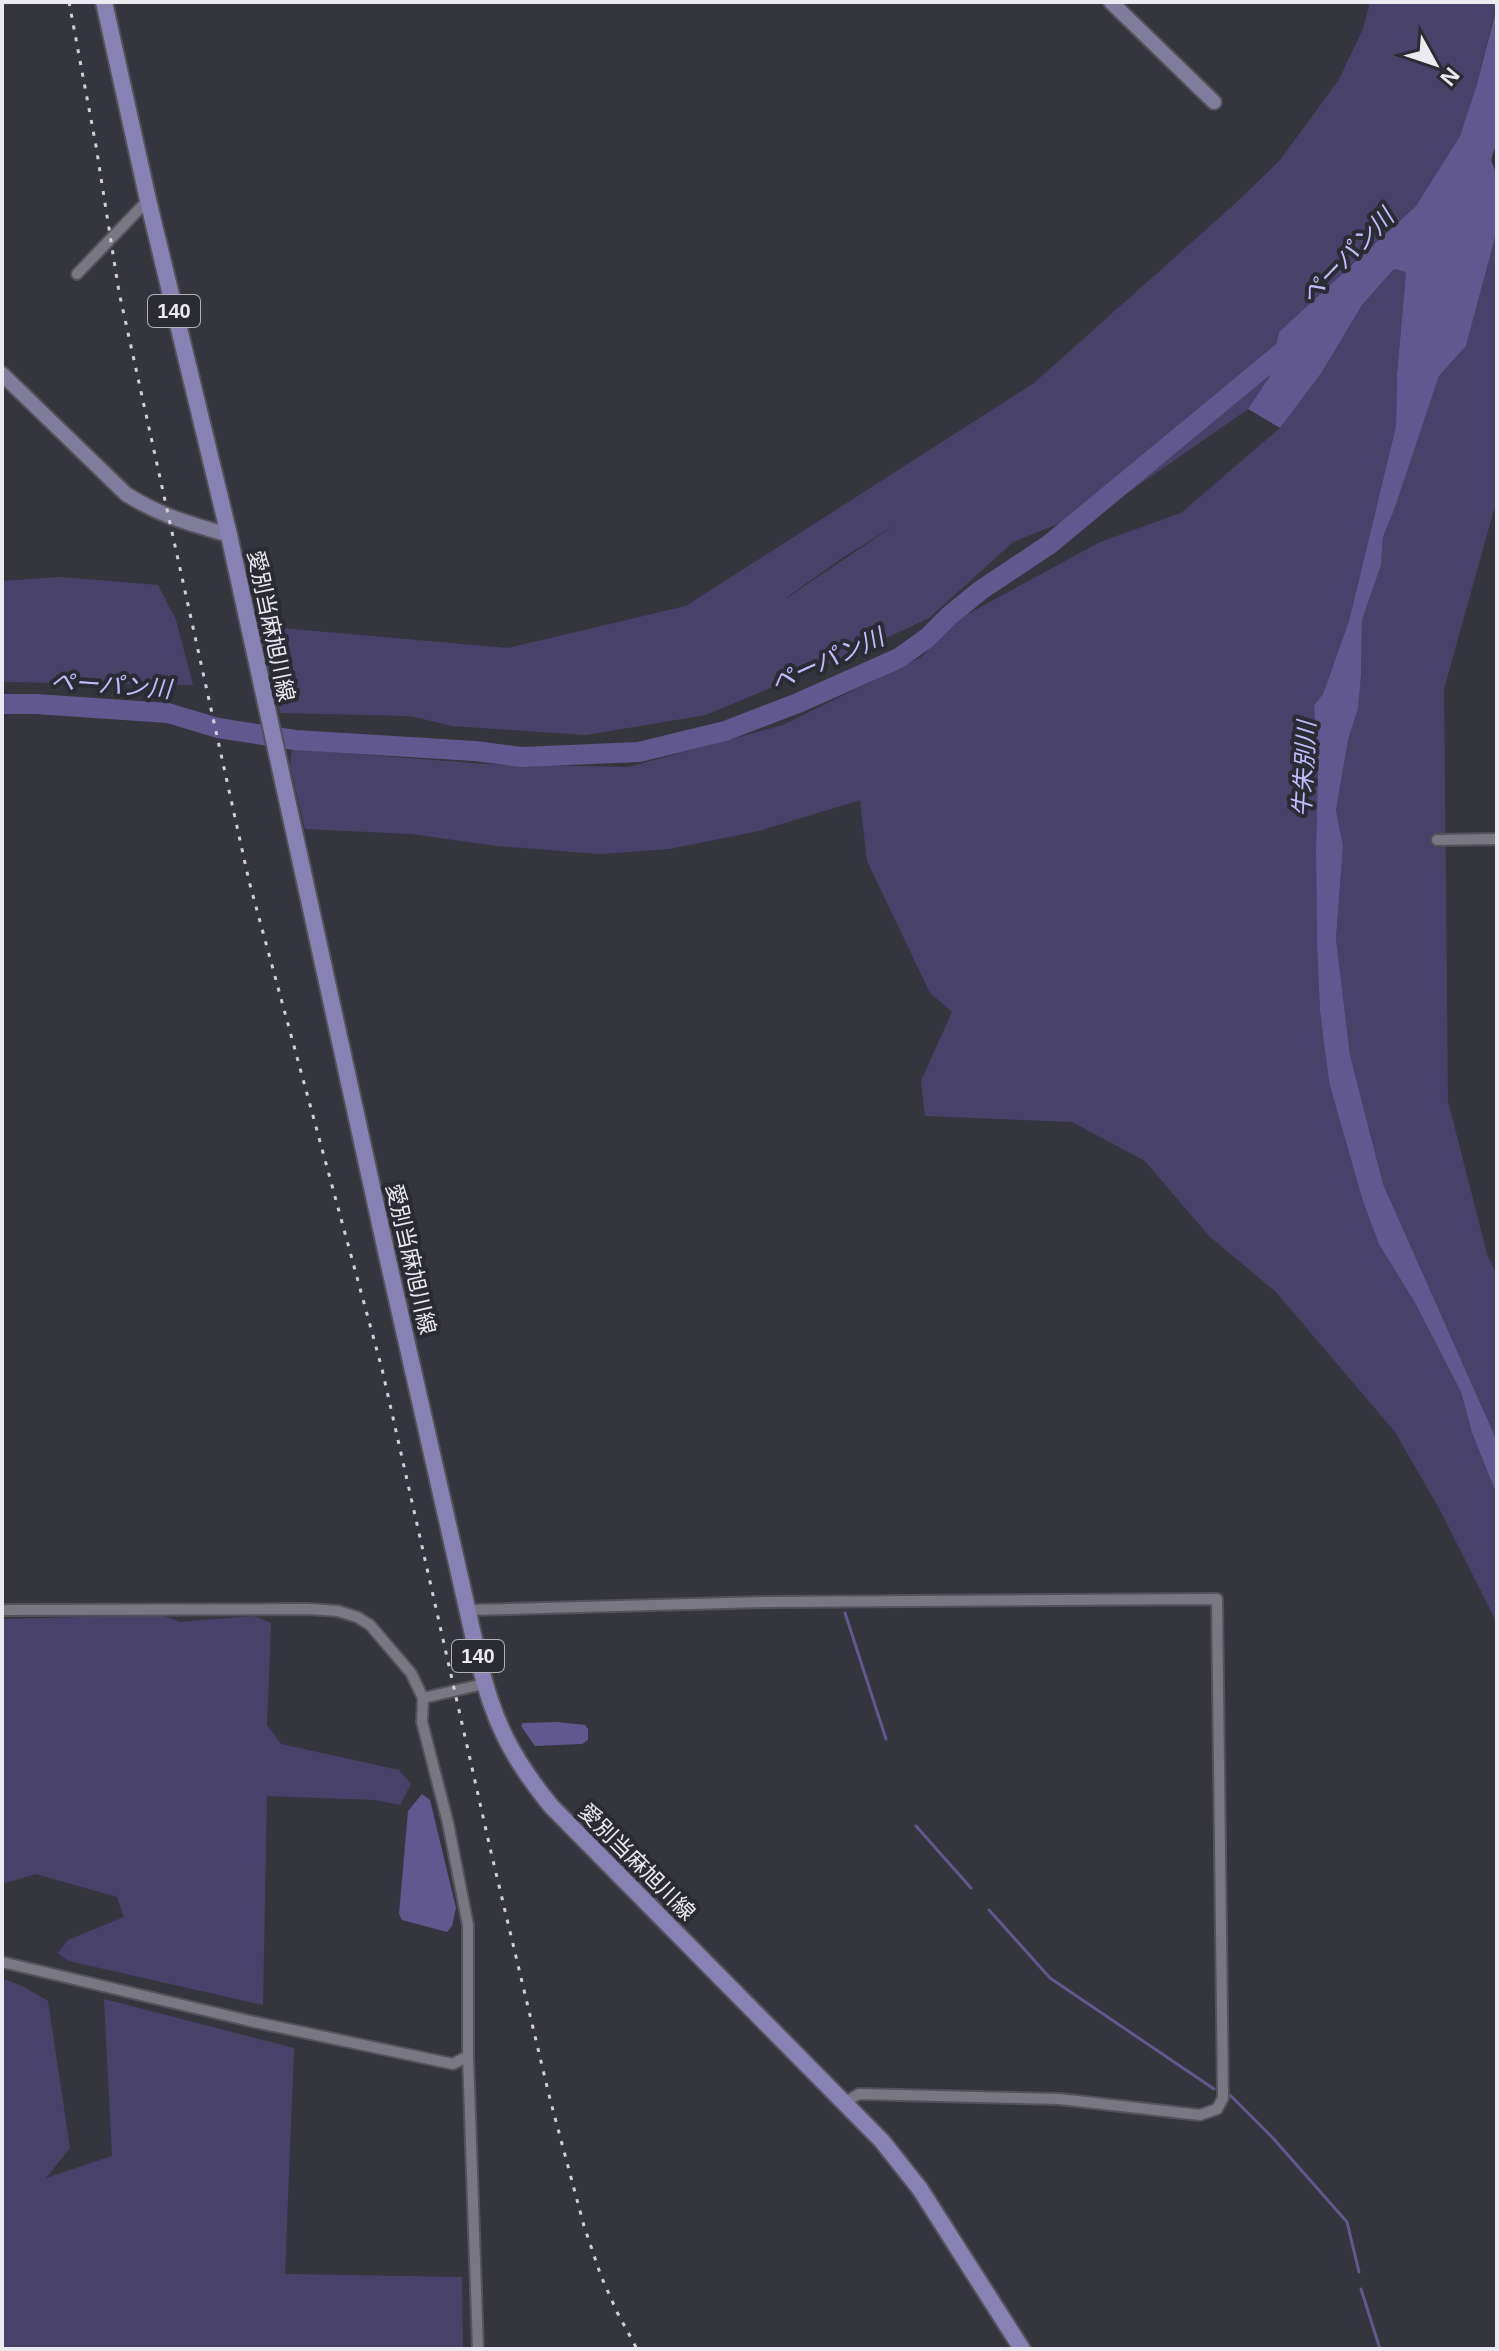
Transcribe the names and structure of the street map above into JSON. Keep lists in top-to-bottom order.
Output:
{
  "streets": {
    "main road": ["140", "愛別当麻旭川線"]
  },
  "water": ["ペーパン川", "牛朱別川"],
  "north": "bottom right"
}
